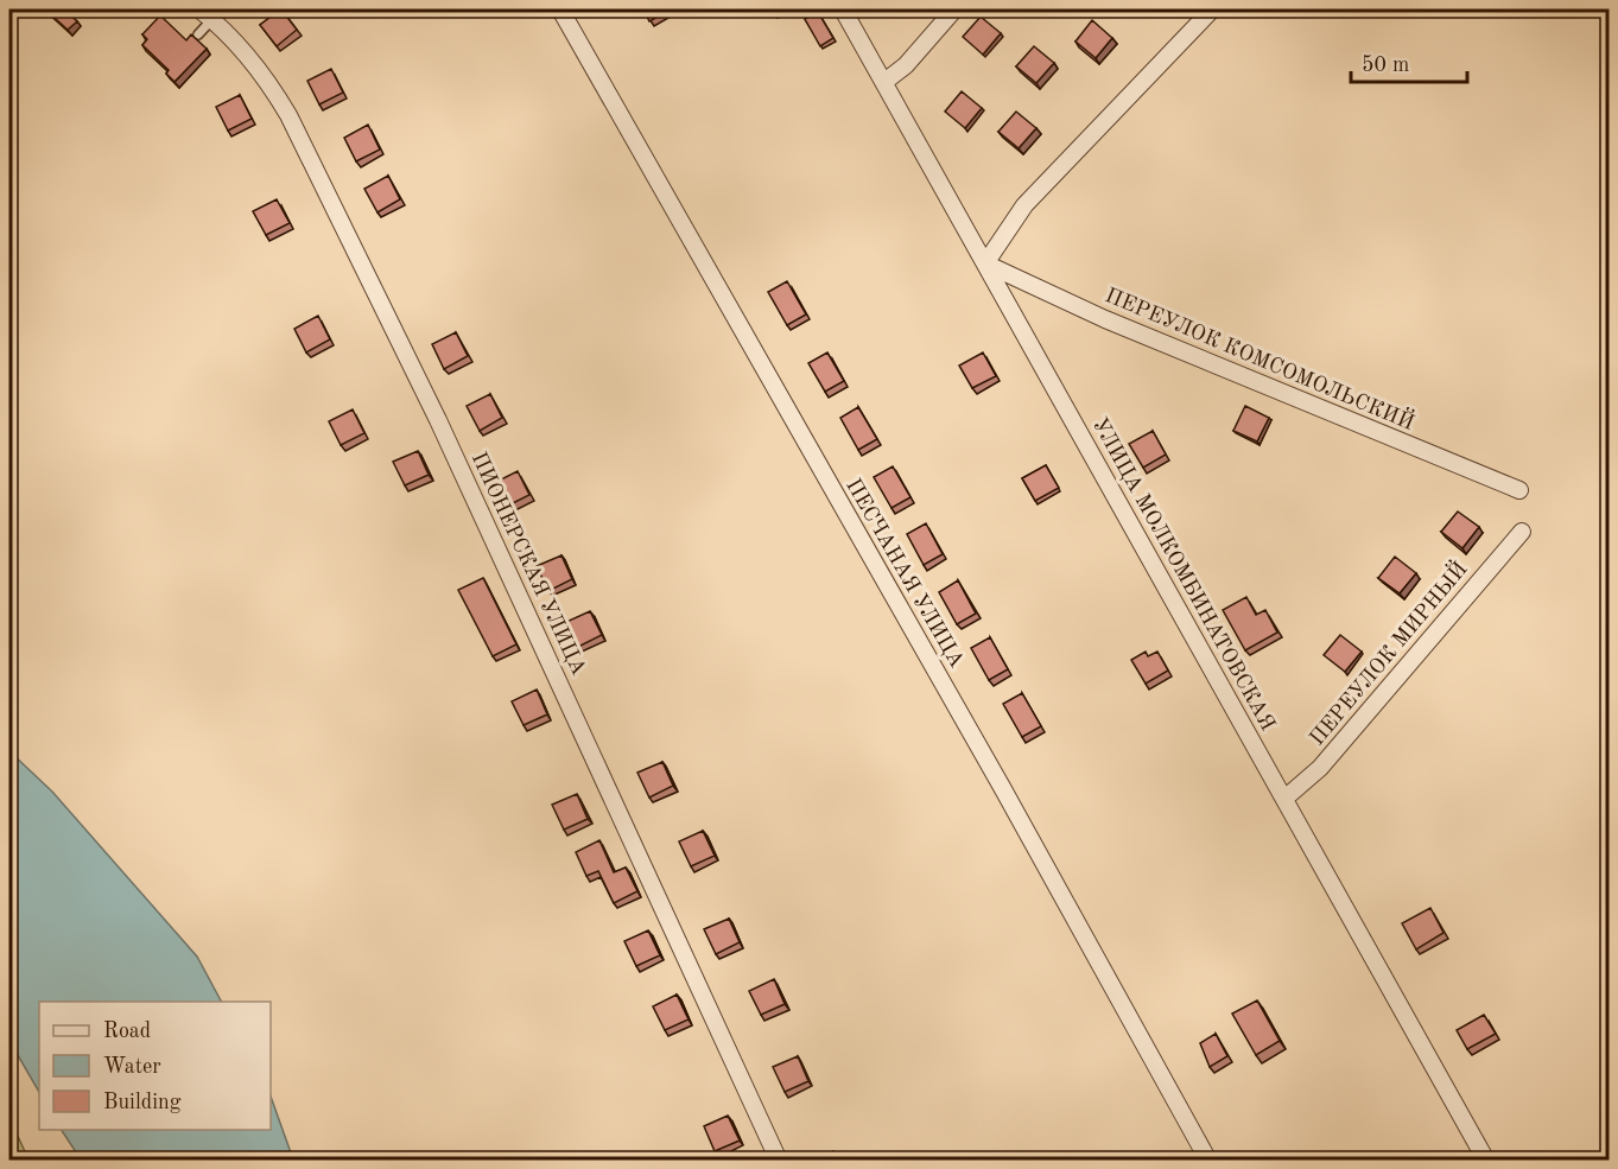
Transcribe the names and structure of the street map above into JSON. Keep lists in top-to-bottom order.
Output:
{
  "streets": {
    "street": [
      "ПЕРЕУЛОК КОМСОМОЛЬСКИЙ",
      "ПИОНЕРСКАЯ УЛИЦА",
      "ПЕСЧАНАЯ УЛИЦА",
      "УЛИЦА МОЛКОМБИНАТОВСКАЯ",
      "ПЕРЕУЛОК МИРНЫЙ"
    ]
  },
  "crossings": [
    ["ПЕРЕУЛОК КОМСОМОЛЬСКИЙ", "УЛИЦА МОЛКОМБИНАТОВСКАЯ"],
    ["УЛИЦА МОЛКОМБИНАТОВСКАЯ", "ПЕРЕУЛОК МИРНЫЙ"]
  ],
  "legend": ["Road", "Water", "Building"],
  "scale_bar": "50 m"
}
